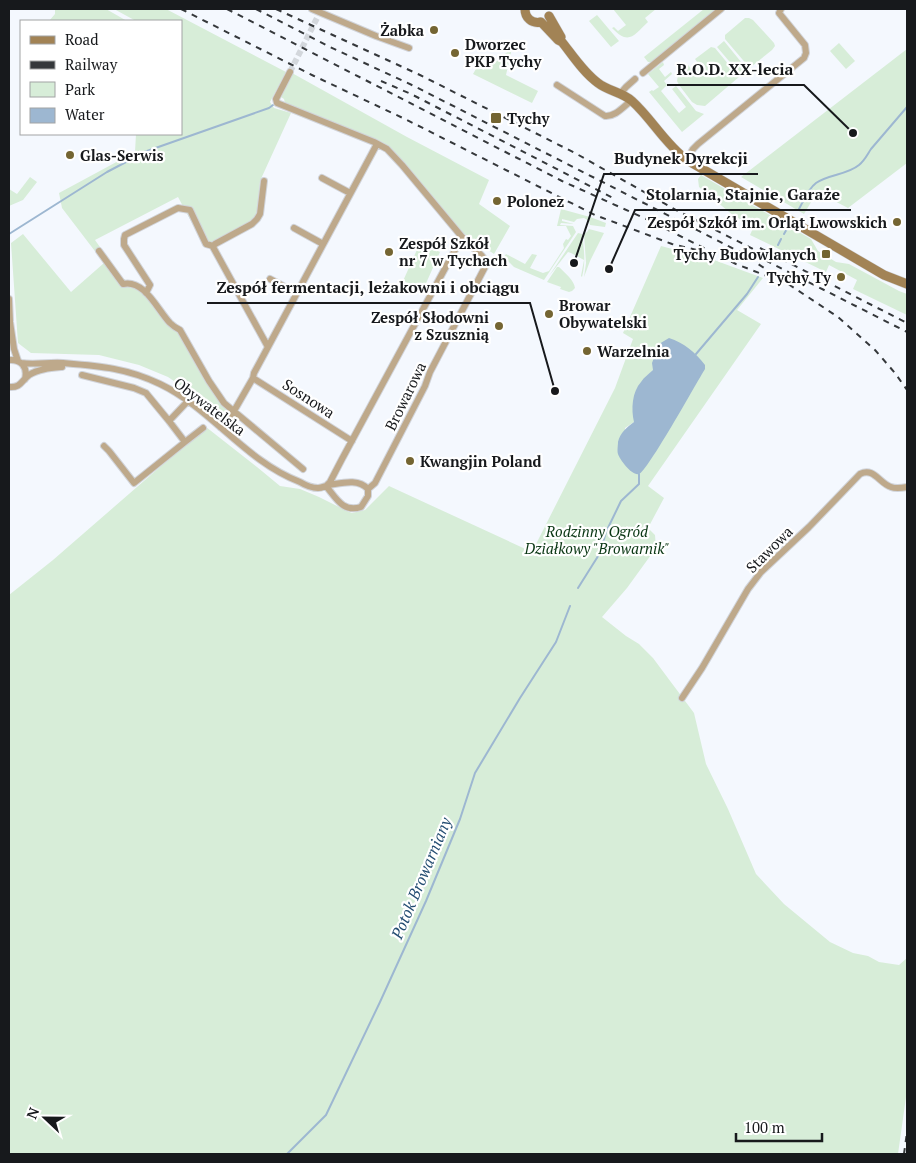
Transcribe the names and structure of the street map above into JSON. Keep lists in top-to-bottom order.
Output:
{
  "streets": {
    "street": [
      "Browarowa",
      "Sosnowa",
      "Obywatelska",
      "Stawowa"
    ]
  },
  "crossings": [
    ["Browarowa", "Sosnowa"],
    ["Browarowa", "Obywatelska"]
  ],
  "water": ["Potok Browarniany"],
  "parks": ["Rodzinny Ogród Działkowy \"Browarnik\""],
  "places": {
    "other": [
      "Żabka",
      "Dworzec PKP Tychy",
      "R.O.D. XX-lecia",
      "Glas-Serwis",
      "Polonez",
      "Zespół Szkół im. Orląt Lwowskich",
      "Zespół Szkół nr 7 w Tychach",
      "Budynek Dyrekcji",
      "Stolarnia, Stajnie, Garaże",
      "Tychy Ty",
      "Browar Obywatelski",
      "Zespół Słodowni z Szusznią",
      "Warzelnia",
      "Zespół fermentacji, leżakowni i obciągu",
      "Kwangjin Poland"
    ],
    "transit": ["Tychy", "Tychy Budowlanych"]
  },
  "legend": [
    "Road",
    "Railway",
    "Park",
    "Water"
  ],
  "scale_bar": "100 m",
  "north": "left"
}
